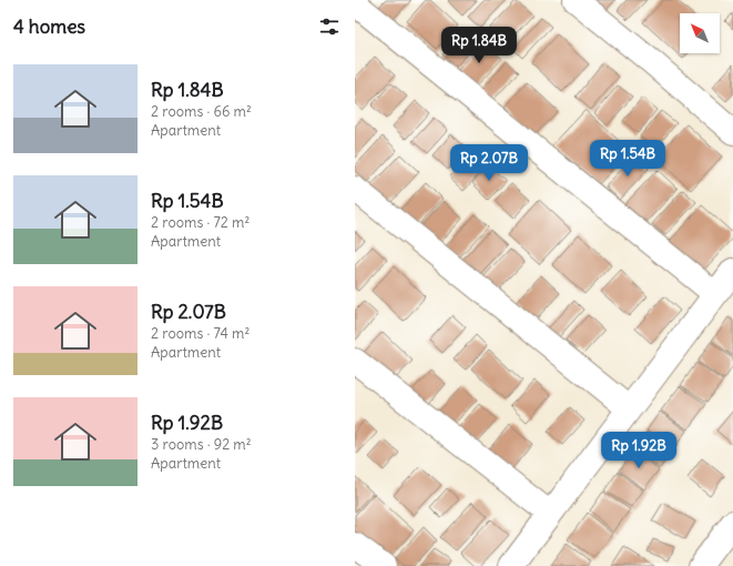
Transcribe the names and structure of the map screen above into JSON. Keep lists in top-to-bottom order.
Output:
{
  "north": "top left",
  "page": {
    "heading": "4 homes",
    "price": [
      "Rp 1.84B",
      "Rp 1.54B",
      "Rp 2.07B",
      "Rp 1.92B"
    ],
    "list": [
      {
        "name": "Rp 1.84B",
        "note": "2 rooms · 66 m² · Apartment"
      },
      {
        "name": "Rp 1.54B",
        "note": "2 rooms · 72 m² · Apartment"
      },
      {
        "name": "Rp 2.07B",
        "note": "2 rooms · 74 m² · Apartment"
      },
      {
        "name": "Rp 1.92B",
        "note": "3 rooms · 92 m² · Apartment"
      }
    ]
  }
}
